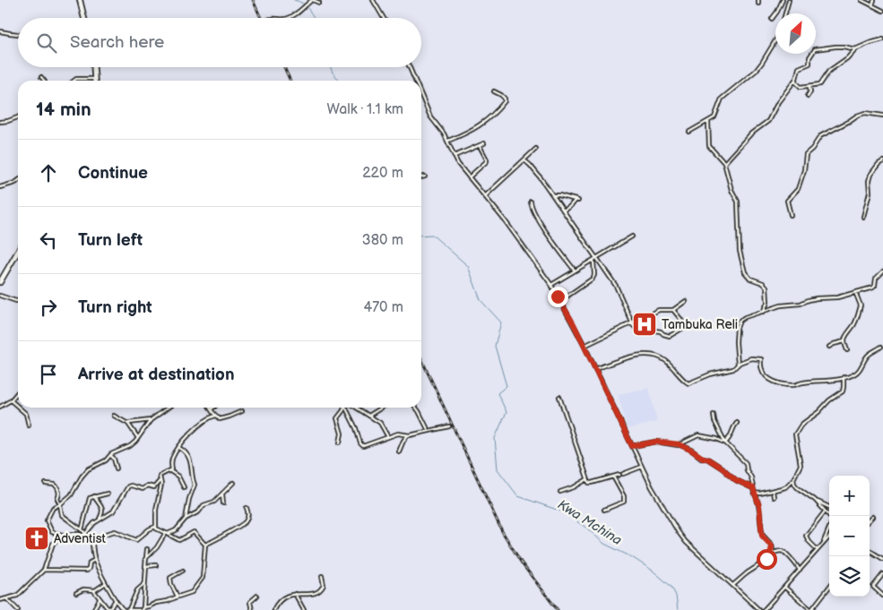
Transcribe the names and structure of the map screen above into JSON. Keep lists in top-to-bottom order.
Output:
{
  "water": ["Kwa Mchina"],
  "places": {
    "hospital": ["Tambuka Reli"],
    "church": ["Adventist"]
  },
  "north": "top right",
  "page": {
    "search": "Search here",
    "heading": ["14 min", "Walk · 1.1 km"],
    "list": [
      ["Continue", "220 m"],
      ["Turn left", "380 m"],
      ["Turn right", "470 m"],
      "Arrive at destination"
    ],
    "map_buttons": ["+", "−"]
  }
}
